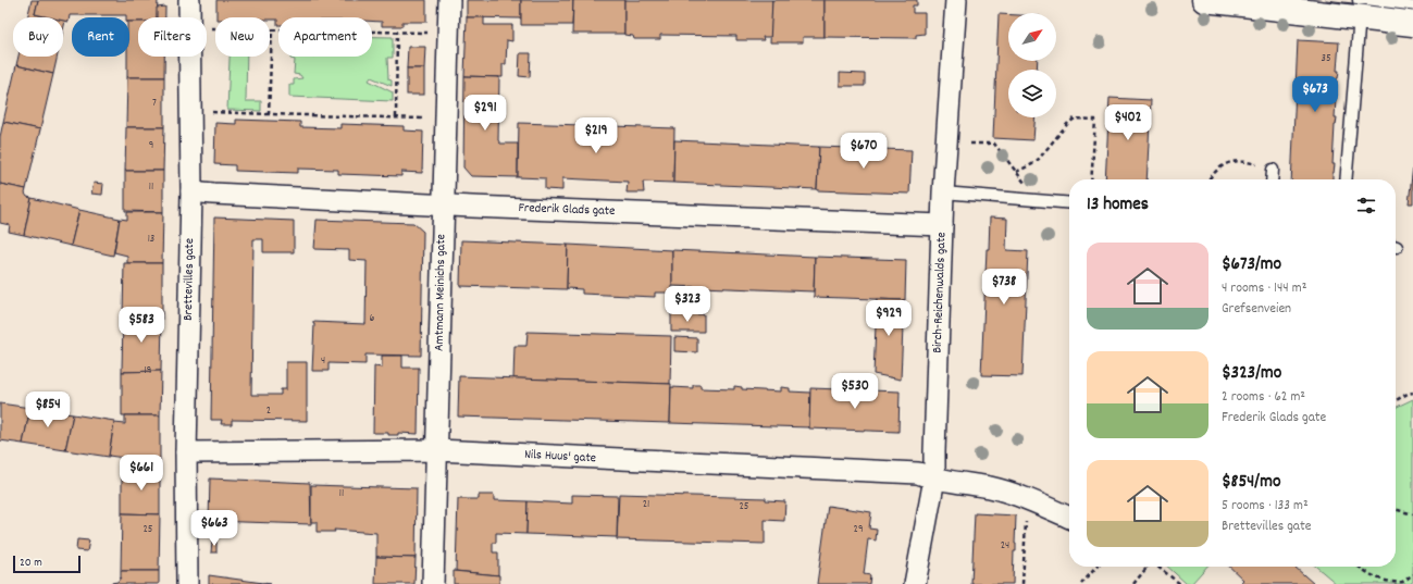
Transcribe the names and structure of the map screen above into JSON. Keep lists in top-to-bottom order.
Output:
{
  "streets": {
    "street": [
      "Frederik Glads gate",
      "Brettevilles gate",
      "Amtmann Meinichs gate",
      "Birch-Reichenwalds gate",
      "Nils Huus' gate"
    ]
  },
  "crossings": [
    ["Frederik Glads gate", "Brettevilles gate"],
    ["Frederik Glads gate", "Amtmann Meinichs gate"],
    ["Frederik Glads gate", "Birch-Reichenwalds gate"],
    ["Brettevilles gate", "Nils Huus' gate"],
    ["Amtmann Meinichs gate", "Nils Huus' gate"],
    ["Birch-Reichenwalds gate", "Nils Huus' gate"]
  ],
  "house_numbers": [
    "35",
    "7",
    "9",
    "11",
    "13",
    "6",
    "4",
    "19",
    "2",
    "11",
    "21",
    "25",
    "25",
    "29",
    "24"
  ],
  "scale_bar": "20 m",
  "north": "top right",
  "page": {
    "chip": [
      "Buy",
      "Rent",
      "Filters",
      "New",
      "Apartment"
    ],
    "price": [
      "$673",
      "$291",
      "$402",
      "$219",
      "$670",
      "$738",
      "$323",
      "$929",
      "$583",
      "$530",
      "$854",
      "$661",
      "$663"
    ],
    "heading": "13 homes",
    "list": [
      {
        "name": "$673/mo",
        "note": "4 rooms · 144 m² · Grefsenveien"
      },
      {
        "name": "$323/mo",
        "note": "2 rooms · 62 m² · Frederik Glads gate"
      },
      {
        "name": "$854/mo",
        "note": "5 rooms · 133 m² · Brettevilles gate"
      }
    ],
    "scale": "20 m"
  }
}
